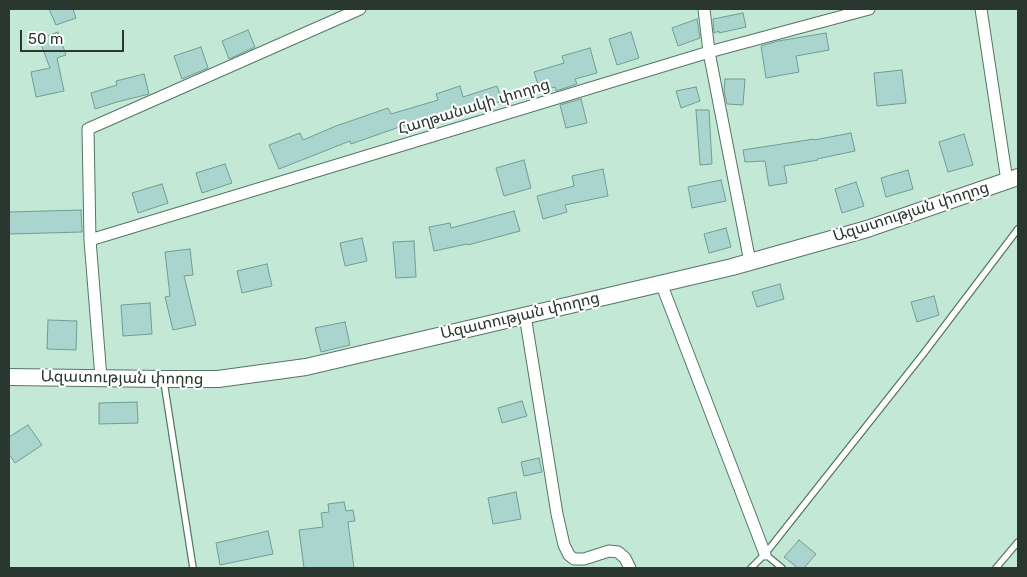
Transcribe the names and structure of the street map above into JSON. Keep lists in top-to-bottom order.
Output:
{
  "streets": {
    "street": ["Հաղթանակի փողոց", "Ազատության փողոց"]
  },
  "scale_bar": "50 m"
}
